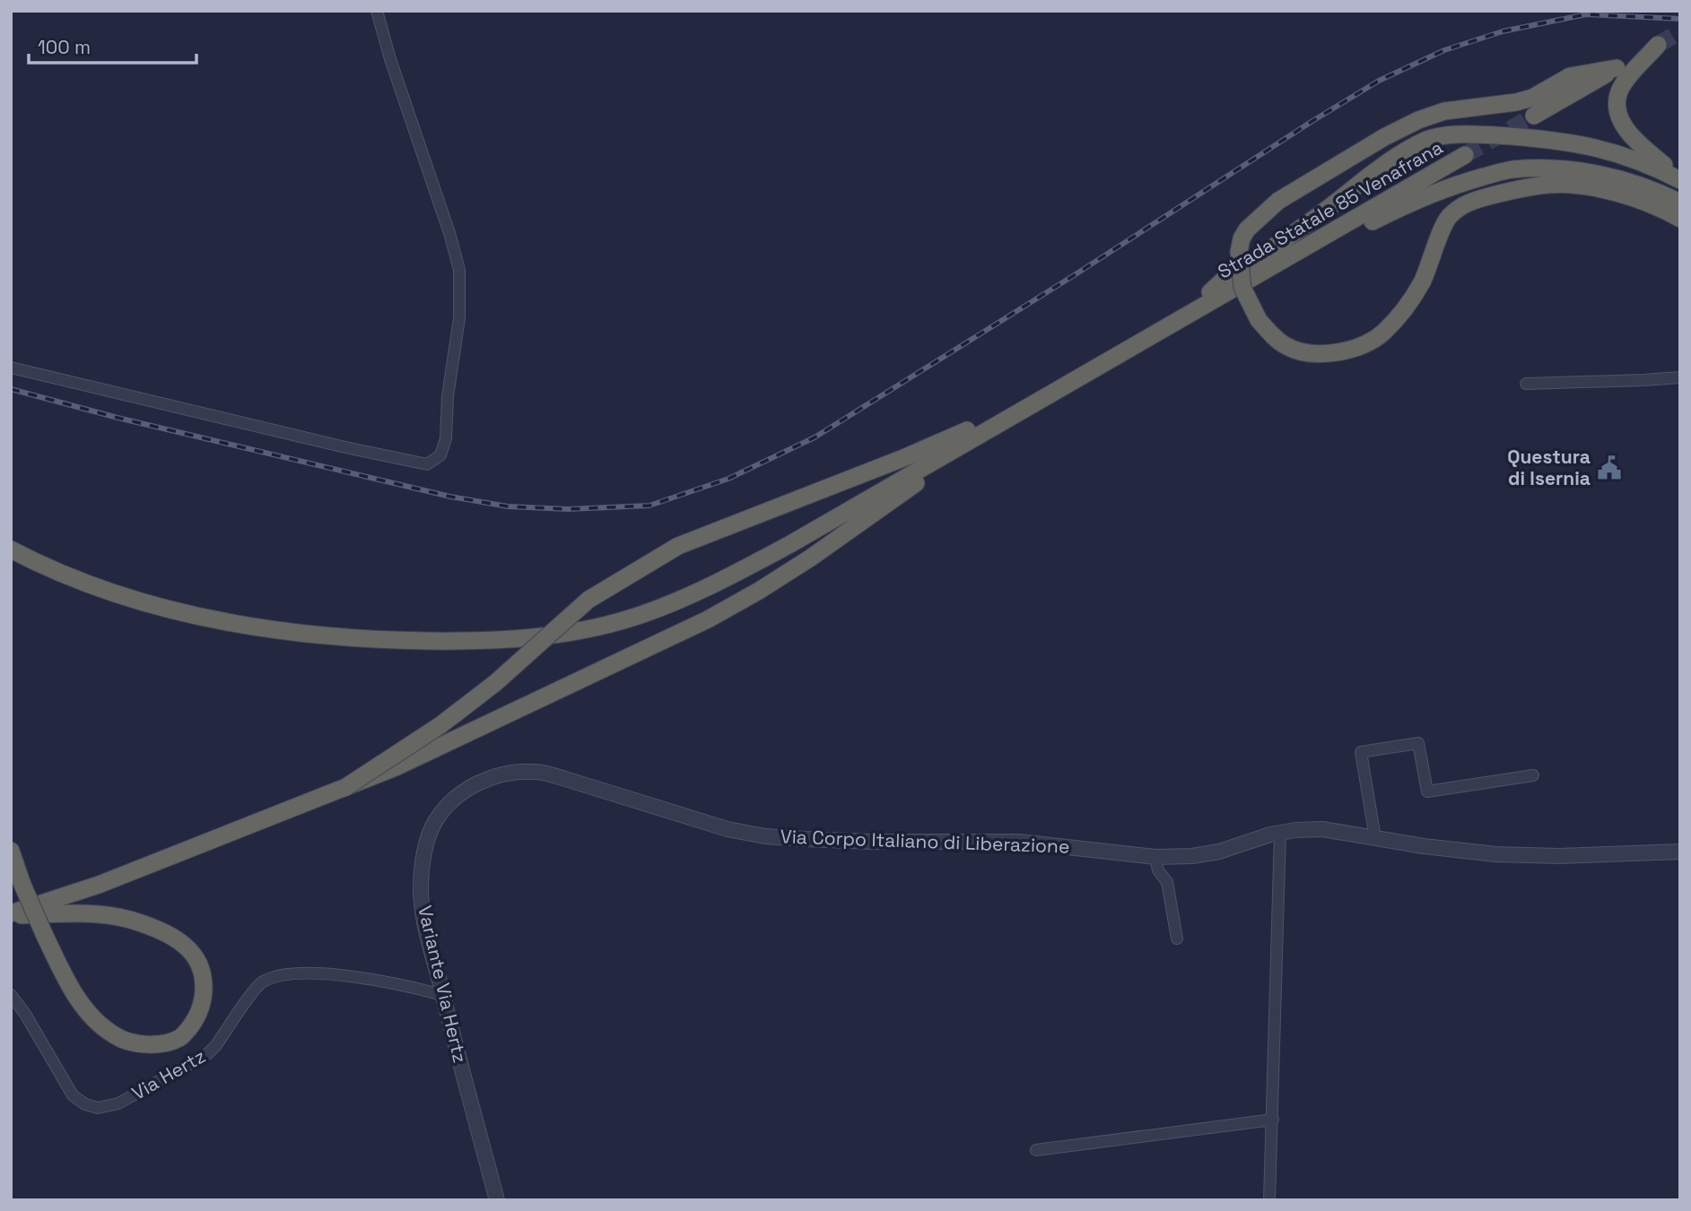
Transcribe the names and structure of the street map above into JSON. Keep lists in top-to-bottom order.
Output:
{
  "streets": {
    "highway": ["Strada Statale 85 Venafrana"],
    "street": ["Via Corpo Italiano di Liberazione", "Variante Via Hertz", "Via Hertz"]
  },
  "crossings": [
    ["Via Corpo Italiano di Liberazione", "Variante Via Hertz"],
    ["Variante Via Hertz", "Via Hertz"]
  ],
  "places": {
    "public building": ["Questura di Isernia"]
  },
  "scale_bar": "100 m"
}
